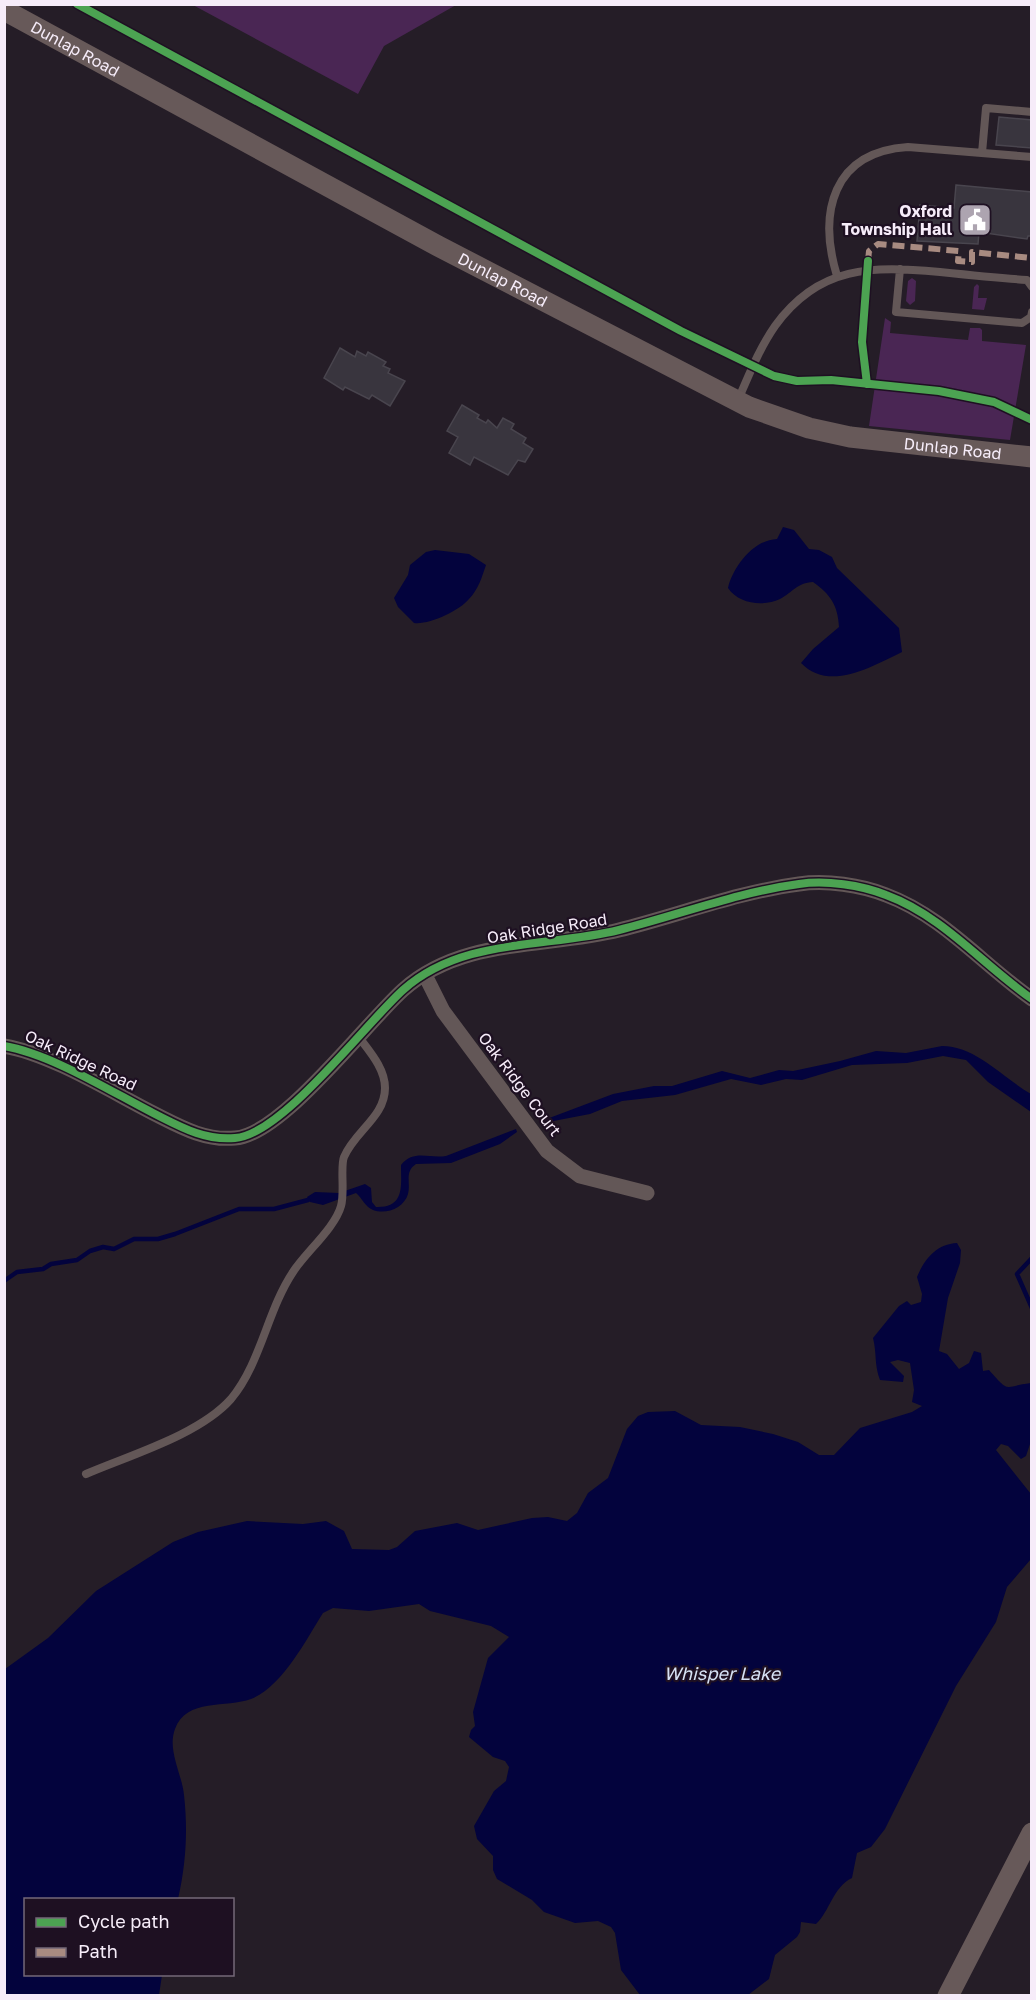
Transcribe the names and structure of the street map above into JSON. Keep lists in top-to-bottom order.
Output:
{
  "streets": {
    "street": ["Dunlap Road", "Oak Ridge Road", "Oak Ridge Court"]
  },
  "crossings": [
    ["Oak Ridge Road", "Oak Ridge Court"]
  ],
  "water": ["Whisper Lake"],
  "places": {
    "public building": ["Oxford Township Hall"]
  },
  "legend": ["Cycle path", "Path"]
}
